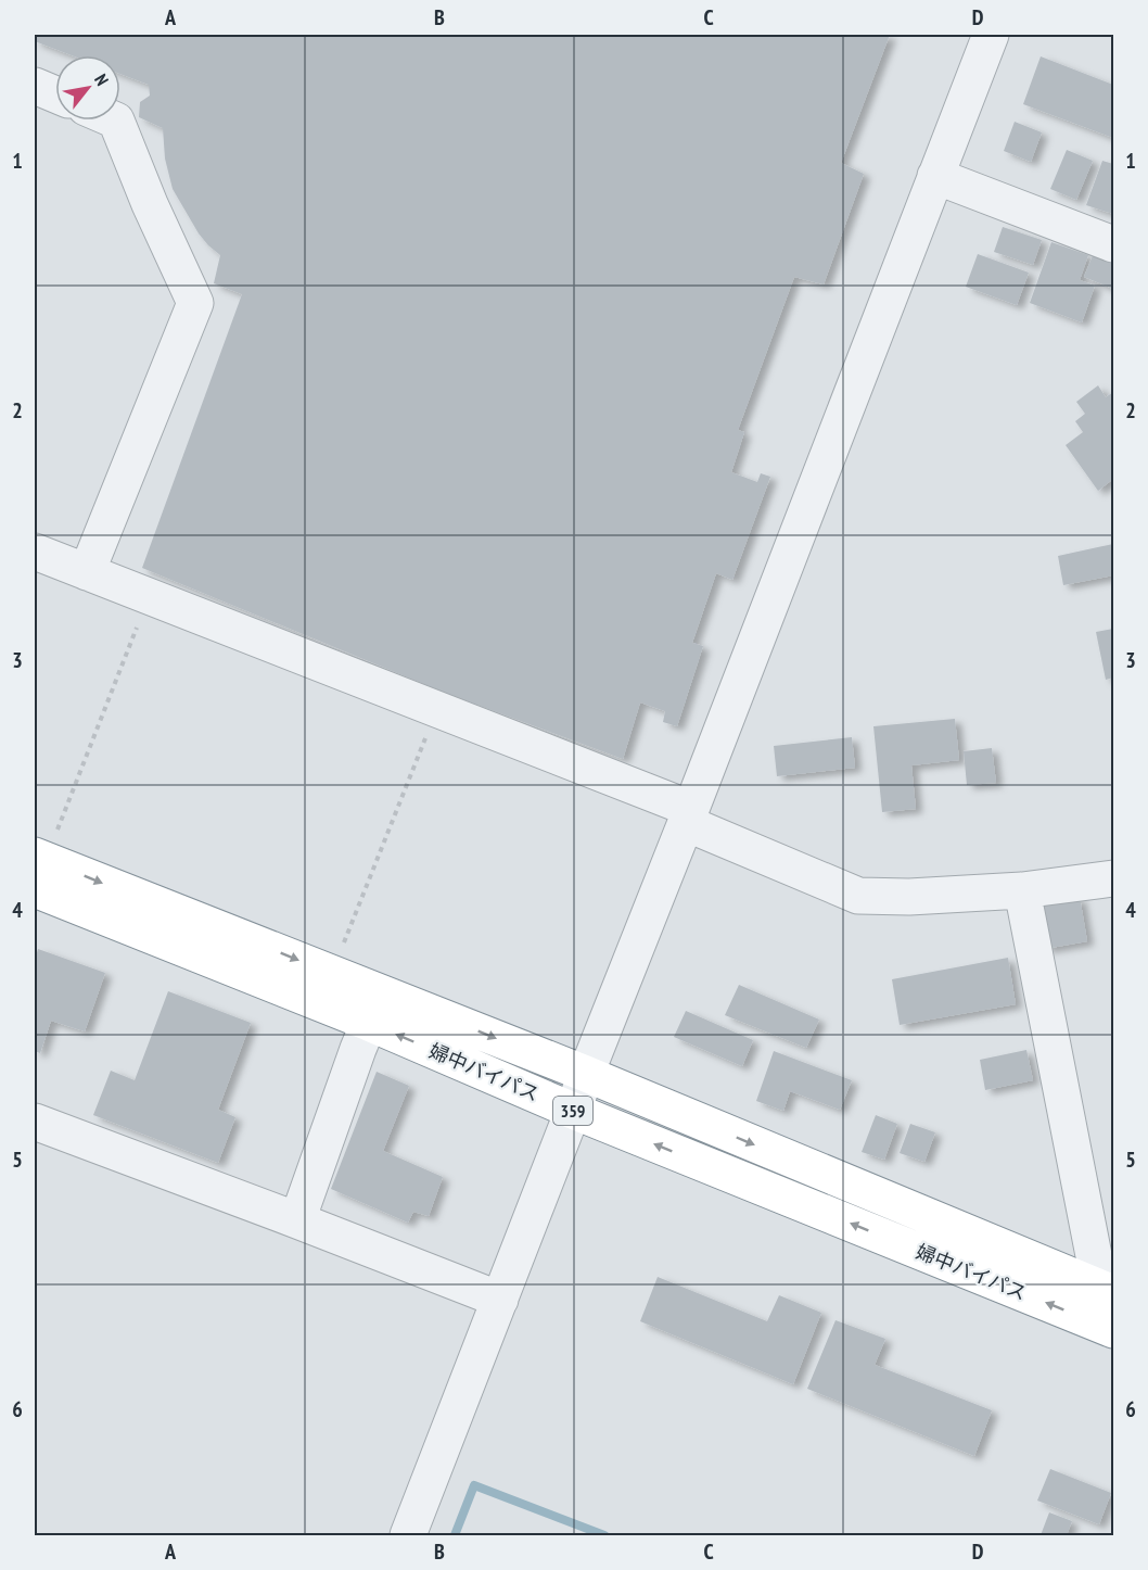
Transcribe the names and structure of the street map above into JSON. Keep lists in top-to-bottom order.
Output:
{
  "streets": {
    "highway": ["婦中バイパス", "359"]
  },
  "north": "top right",
  "grid": {
    "columns": [
      "A",
      "B",
      "C",
      "D"
    ],
    "rows": [
      "1",
      "2",
      "3",
      "4",
      "5",
      "6"
    ]
  }
}
